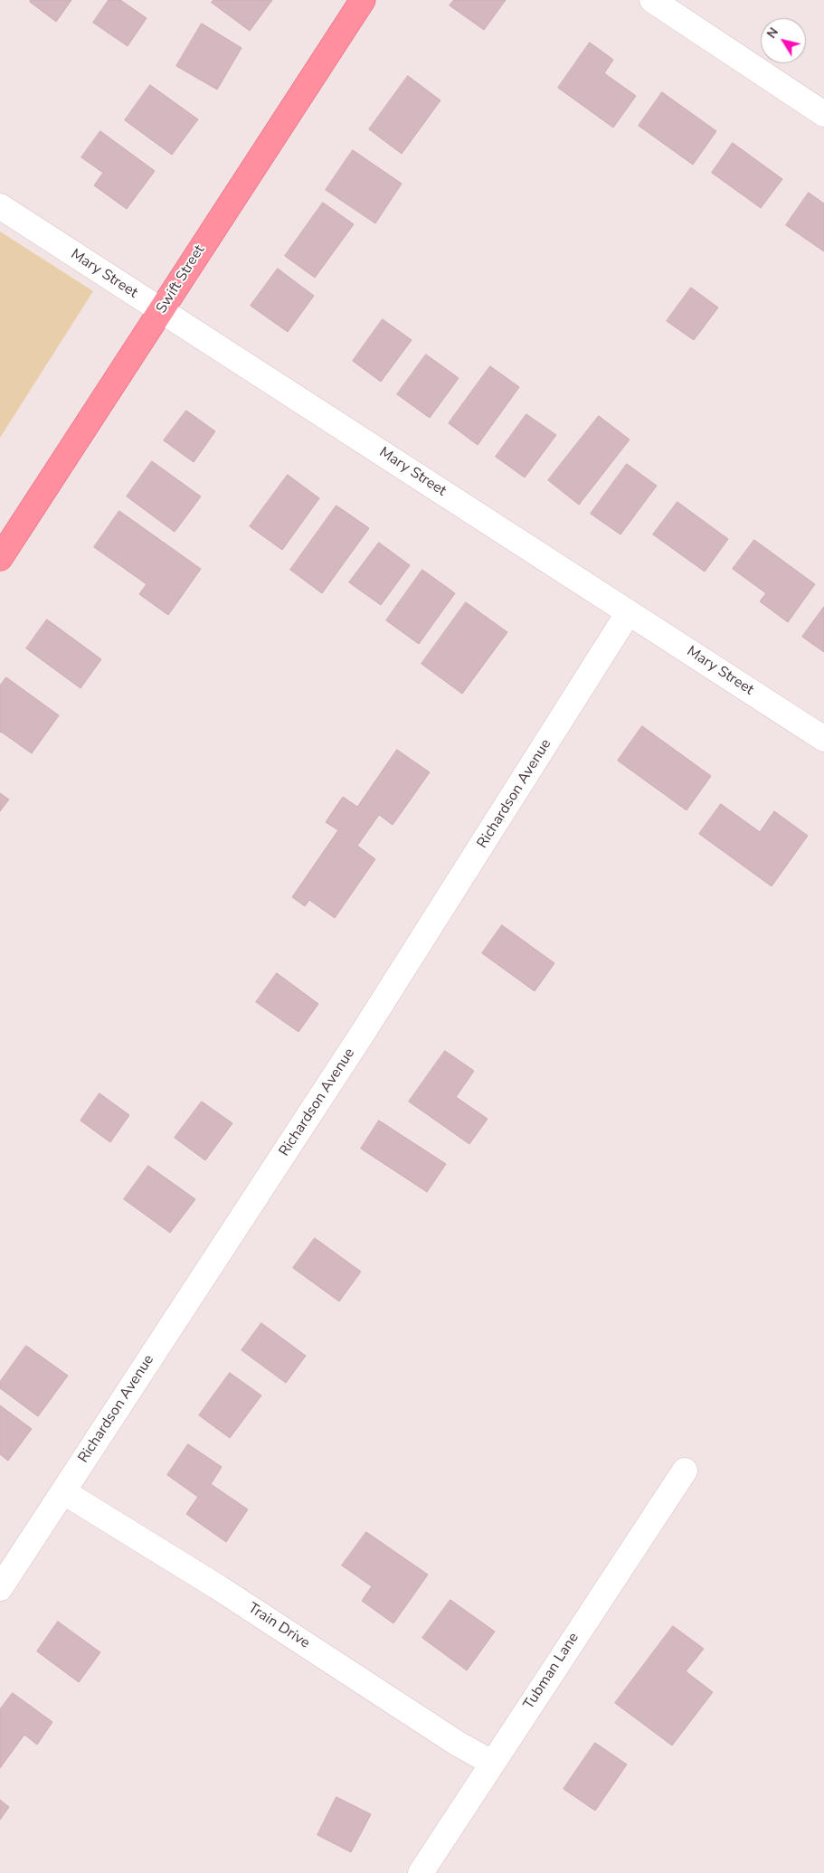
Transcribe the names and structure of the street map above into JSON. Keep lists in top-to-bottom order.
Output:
{
  "streets": {
    "main road": ["Swift Street"],
    "street": [
      "Mary Street",
      "Richardson Avenue",
      "Train Drive",
      "Tubman Lane"
    ]
  },
  "crossings": [
    ["Mary Street", "Swift Street"],
    ["Mary Street", "Richardson Avenue"],
    ["Richardson Avenue", "Train Drive"],
    ["Train Drive", "Tubman Lane"]
  ],
  "north": "top left"
}
